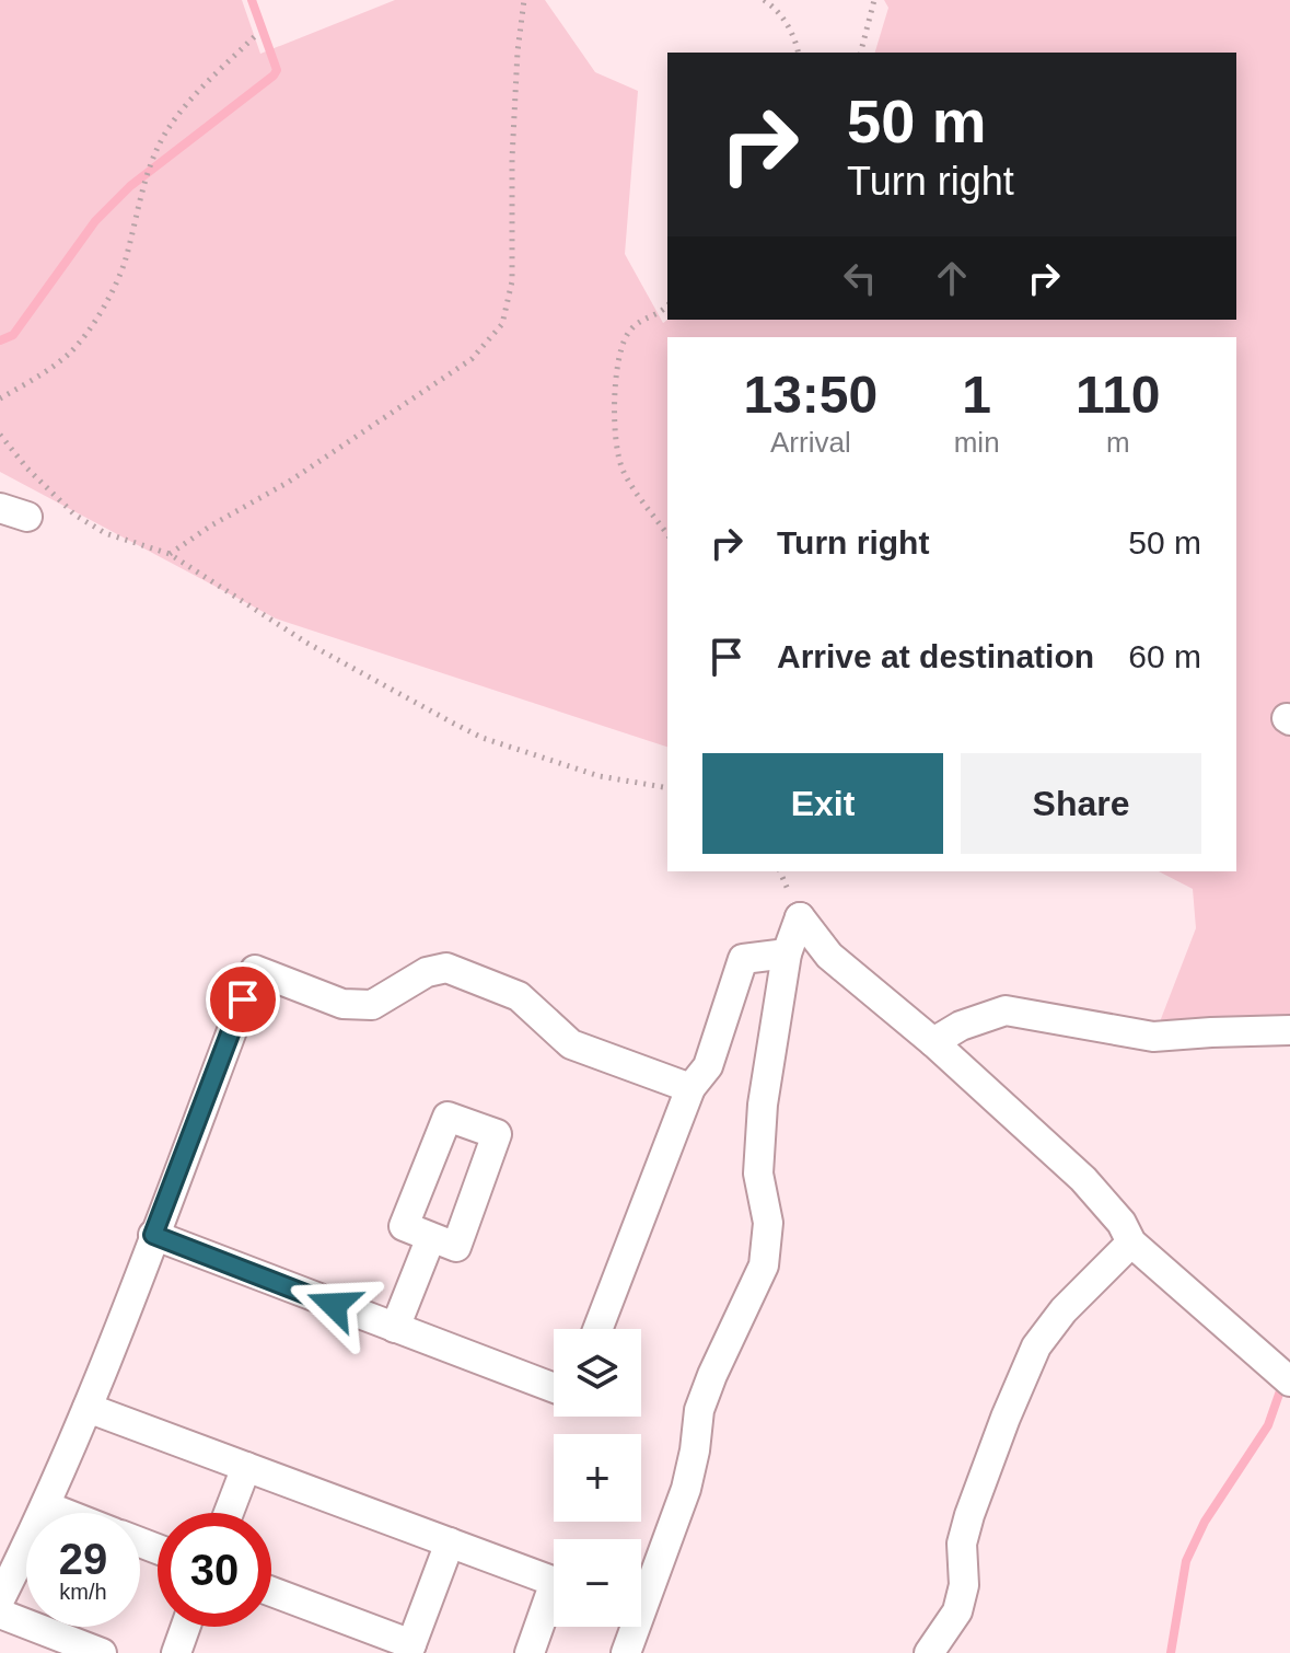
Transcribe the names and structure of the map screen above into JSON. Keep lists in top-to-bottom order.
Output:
{
  "page": {
    "turn": ["50 m", "Turn right"],
    "eta": [
      "13:50",
      "Arrival",
      "1",
      "min",
      "110",
      "m"
    ],
    "list": [
      {
        "name": "Turn right",
        "value": "50 m"
      },
      {
        "name": "Arrive at destination",
        "value": "60 m"
      }
    ],
    "buttons": ["Exit", "Share"],
    "map_buttons": ["+", "−"],
    "speed": "29 km/h",
    "limit": "30"
  }
}
